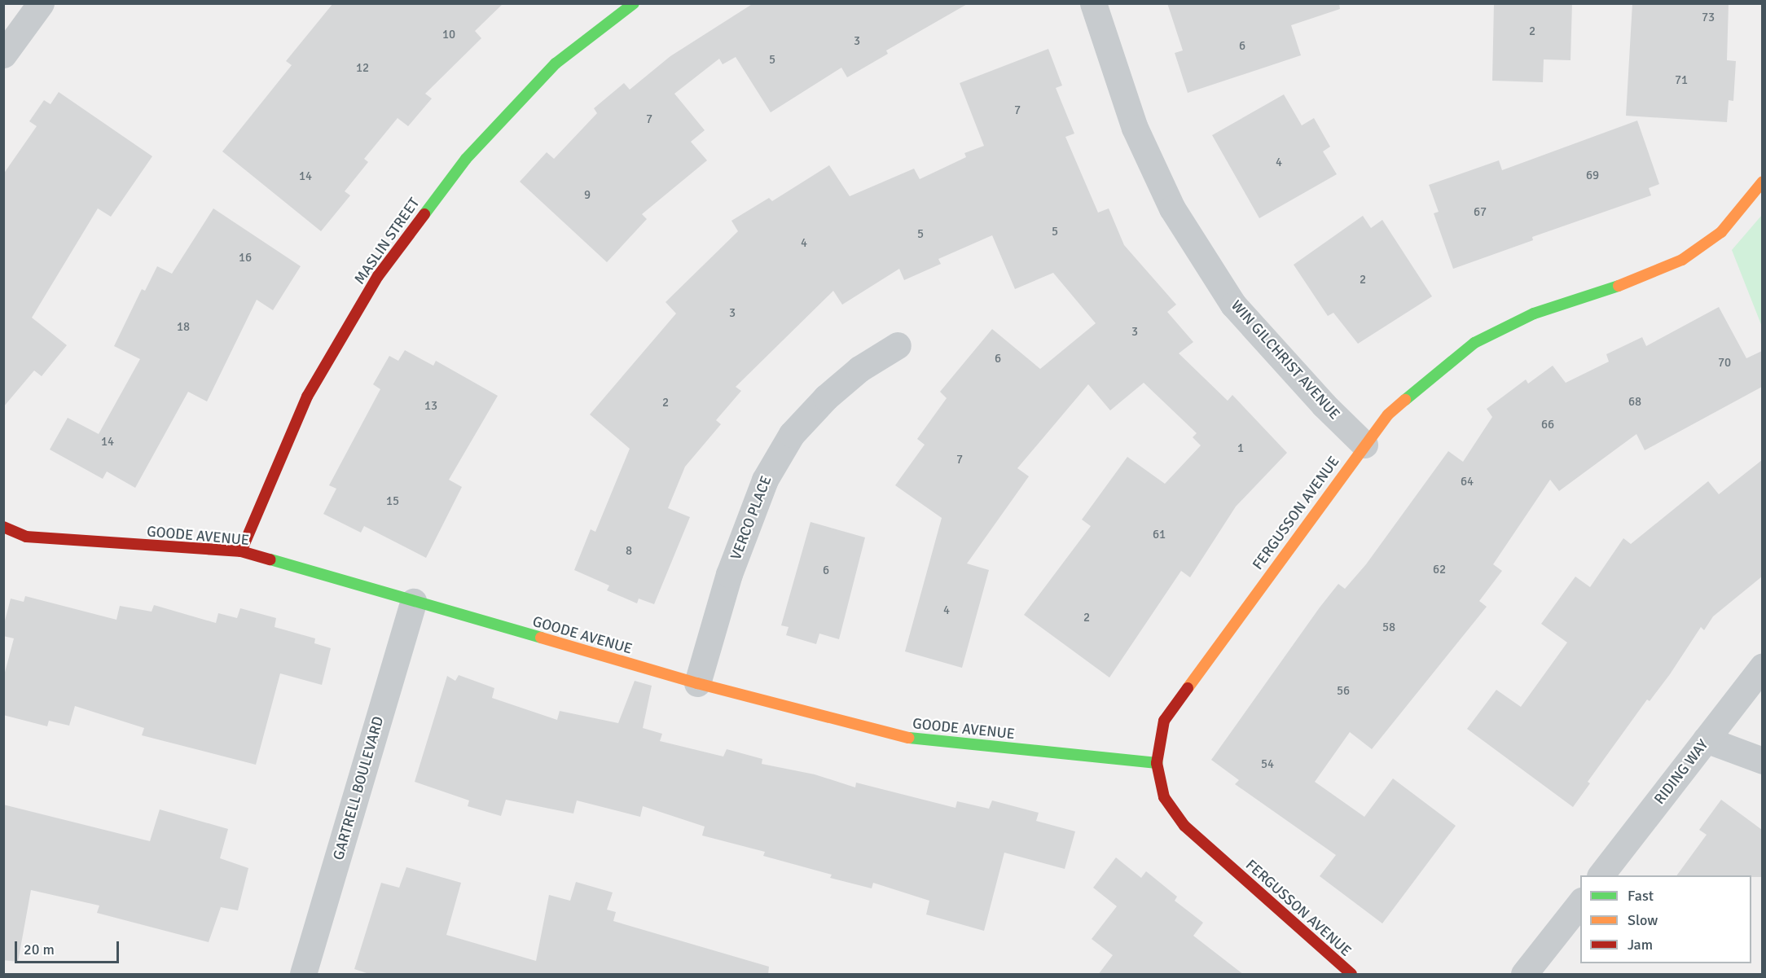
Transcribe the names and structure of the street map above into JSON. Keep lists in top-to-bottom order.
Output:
{
  "streets": {
    "street": [
      "MASLIN STREET",
      "WIN GILCHRIST AVENUE",
      "FERGUSSON AVENUE",
      "VERCO PLACE",
      "GOODE AVENUE",
      "RIDING WAY",
      "GARTRELL BOULEVARD"
    ]
  },
  "crossings": [
    ["MASLIN STREET", "GOODE AVENUE"],
    ["WIN GILCHRIST AVENUE", "FERGUSSON AVENUE"],
    ["FERGUSSON AVENUE", "GOODE AVENUE"],
    ["VERCO PLACE", "GOODE AVENUE"],
    ["GOODE AVENUE", "GARTRELL BOULEVARD"]
  ],
  "house_numbers": [
    "73",
    "2",
    "10",
    "3",
    "6",
    "5",
    "12",
    "71",
    "7",
    "7",
    "4",
    "69",
    "14",
    "9",
    "67",
    "5",
    "5",
    "4",
    "16",
    "2",
    "3",
    "18",
    "3",
    "6",
    "70",
    "68",
    "2",
    "13",
    "66",
    "14",
    "1",
    "7",
    "64",
    "15",
    "61",
    "8",
    "62",
    "6",
    "4",
    "2",
    "58",
    "56",
    "54"
  ],
  "legend": ["Fast", "Slow", "Jam"],
  "scale_bar": "20 m"
}
